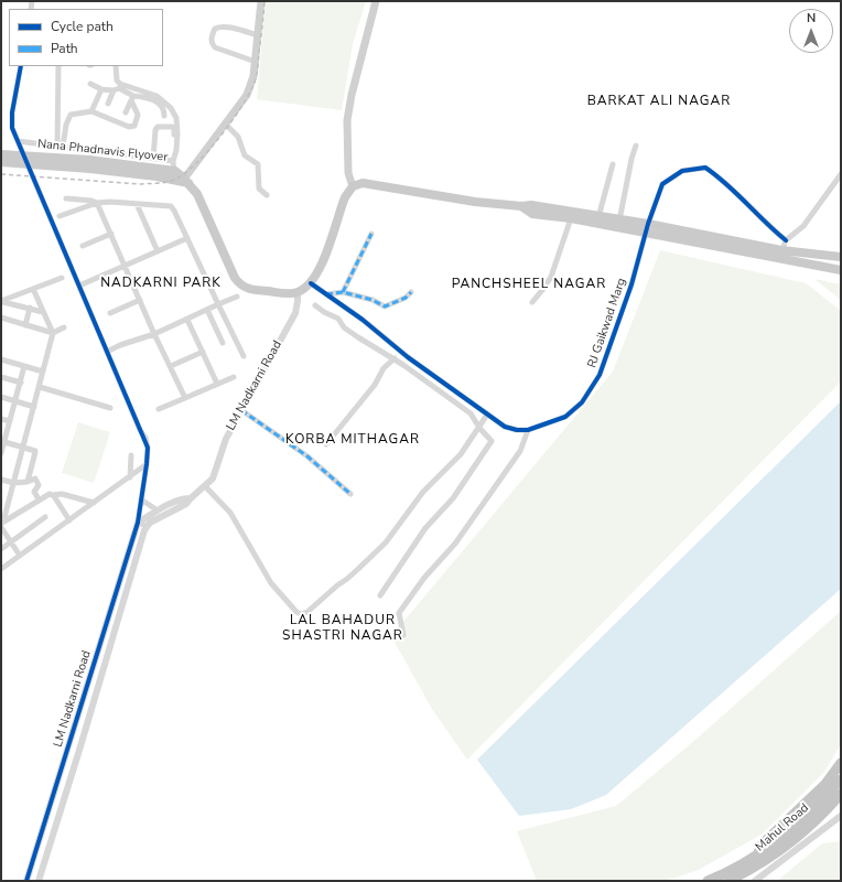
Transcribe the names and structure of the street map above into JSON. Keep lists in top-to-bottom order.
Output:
{
  "streets": {
    "main road": ["Nana Phadnavis Flyover"],
    "street": ["RJ Gaikwad Marg", "LM Nadkarni Road", "Mahul Road"]
  },
  "districts": [
    "BARKAT ALI NAGAR",
    "NADKARNI PARK",
    "PANCHSHEEL NAGAR",
    "KORBA MITHAGAR",
    "LAL BAHADUR SHASTRI NAGAR"
  ],
  "legend": ["Cycle path", "Path"],
  "north": "top"
}
